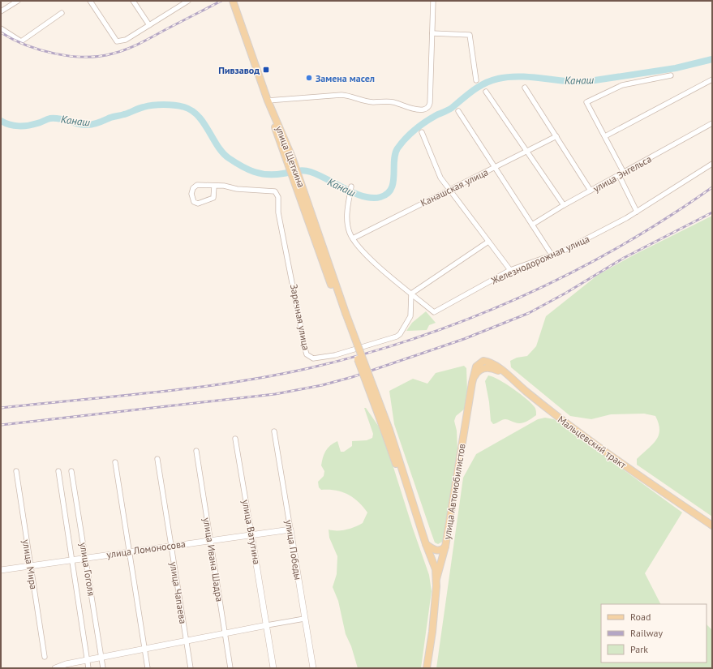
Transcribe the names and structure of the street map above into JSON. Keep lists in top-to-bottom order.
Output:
{
  "streets": {
    "main road": ["улица Щеткина", "Мальцевский тракт", "улица Автомобилистов"],
    "street": [
      "улица Энгельса",
      "Канашская улица",
      "Железнодорожная улица",
      "Заречная улица",
      "улица Ватутина",
      "улица Ломоносова",
      "улица Победы",
      "улица Ивана Шадра",
      "улица Мира",
      "улица Гоголя",
      "улица Чапаева"
    ]
  },
  "crossings": [
    ["Железнодорожная улица", "Заречная улица"],
    ["Мальцевский тракт", "улица Автомобилистов"],
    ["улица Ватутина", "улица Ломоносова"],
    ["улица Ломоносова", "улица Победы"],
    ["улица Ломоносова", "улица Ивана Шадра"],
    ["улица Ломоносова", "улица Мира"],
    ["улица Ломоносова", "улица Гоголя"],
    ["улица Ломоносова", "улица Чапаева"]
  ],
  "water": ["Канаш"],
  "places": {
    "transit": ["Пивзавод"],
    "other": ["Замена масел"]
  },
  "legend": ["Road", "Railway", "Park"]
}
